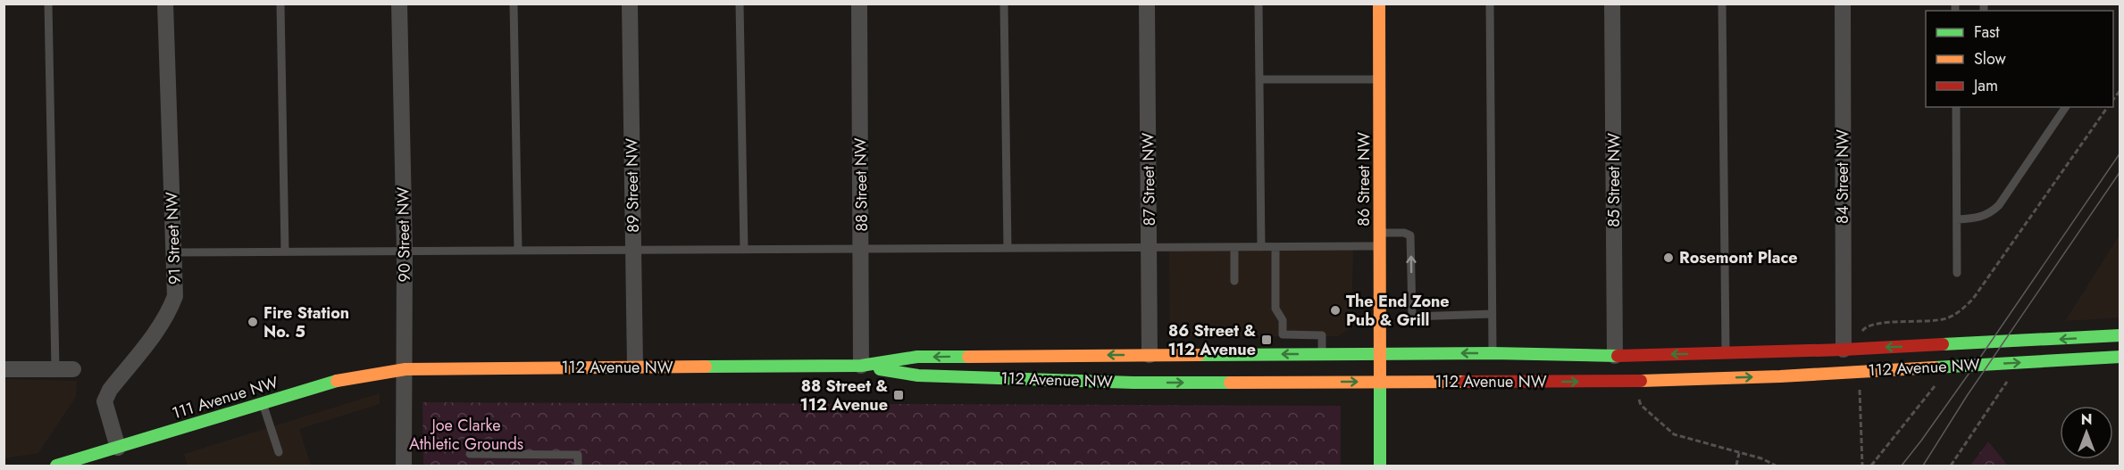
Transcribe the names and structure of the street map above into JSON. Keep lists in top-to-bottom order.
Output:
{
  "streets": {
    "main road": ["86 Street NW", "112 Avenue NW", "111 Avenue NW"],
    "street": [
      "84 Street NW",
      "87 Street NW",
      "85 Street NW",
      "88 Street NW",
      "89 Street NW",
      "90 Street NW",
      "91 Street NW"
    ]
  },
  "crossings": [
    ["84 Street NW", "112 Avenue NW"],
    ["87 Street NW", "112 Avenue NW"],
    ["86 Street NW", "112 Avenue NW"],
    ["85 Street NW", "112 Avenue NW"],
    ["88 Street NW", "112 Avenue NW"],
    ["89 Street NW", "112 Avenue NW"],
    ["90 Street NW", "112 Avenue NW"],
    ["90 Street NW", "111 Avenue NW"],
    ["91 Street NW", "111 Avenue NW"],
    ["112 Avenue NW", "111 Avenue NW"]
  ],
  "parks": ["Joe Clarke Athletic Grounds"],
  "places": {
    "other": ["Rosemont Place", "The End Zone Pub & Grill", "Fire Station No. 5"],
    "transit": ["86 Street & 112 Avenue", "88 Street & 112 Avenue"]
  },
  "legend": ["Fast", "Slow", "Jam"],
  "north": "top"
}
